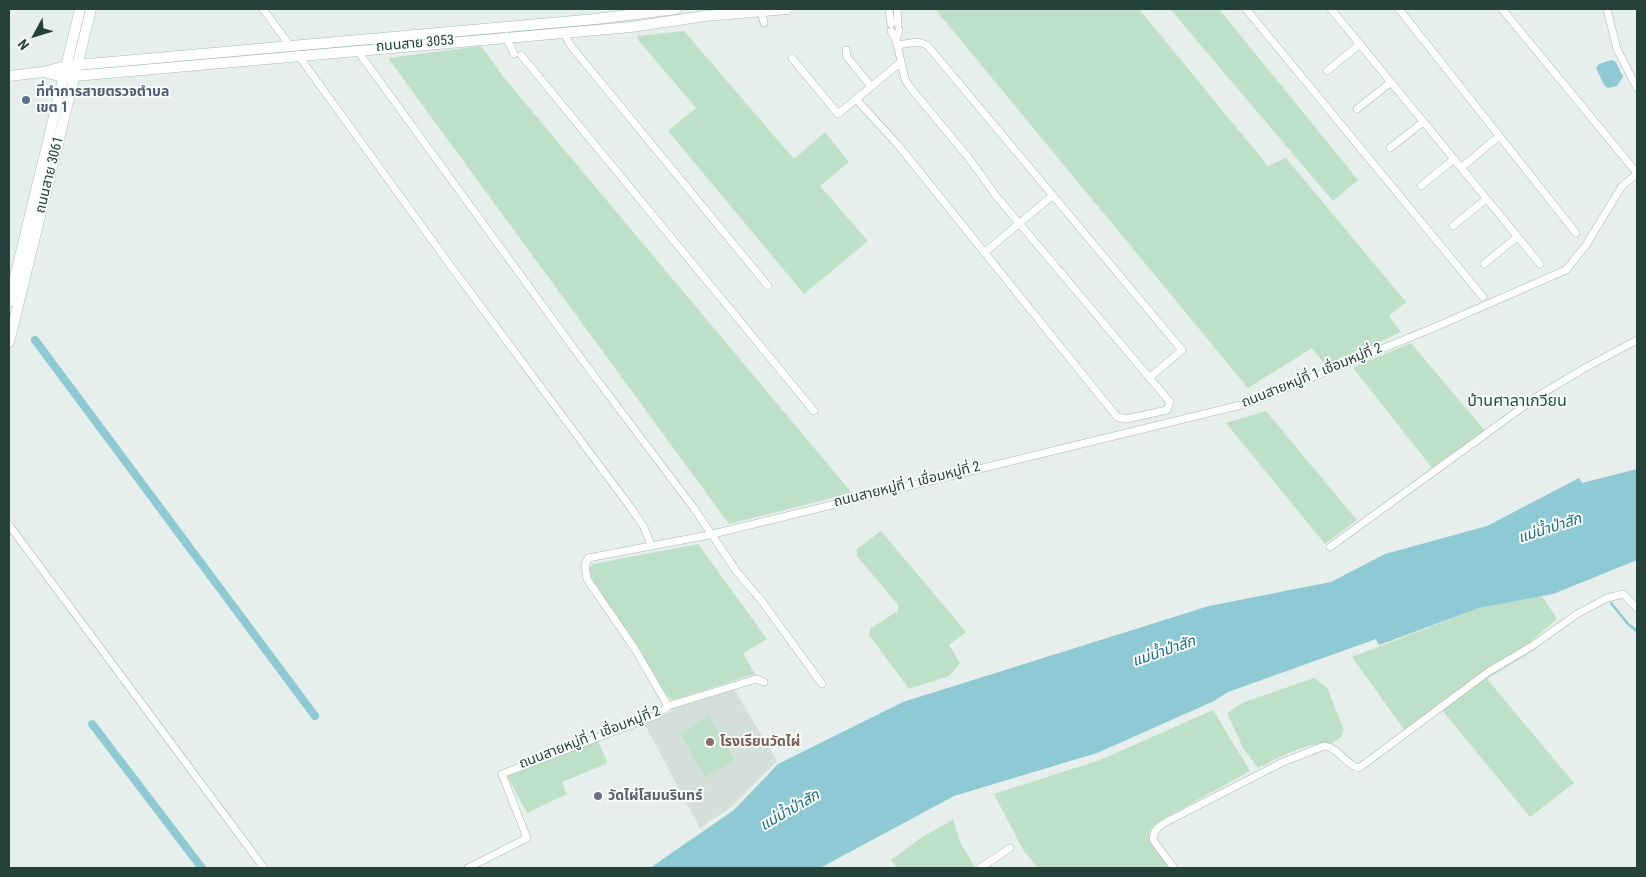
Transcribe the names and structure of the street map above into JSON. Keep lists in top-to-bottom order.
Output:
{
  "streets": {
    "main road": ["ถนนสาย 3053", "ถนนสาย 3061"],
    "street": ["ถนนสายหมู่ที่ 1 เชื่อมหมู่ที่ 2"]
  },
  "crossings": [
    ["ถนนสาย 3053", "ถนนสาย 3061"]
  ],
  "districts": ["บ้านศาลาเกวียน"],
  "water": ["แม่น้ำป่าสัก"],
  "places": ["ที่ทำการสายตรวจตำบล เขต 1", "โรงเรียนวัดไผ่", "วัดไผ่โสมนรินทร์"],
  "north": "bottom left"
}
